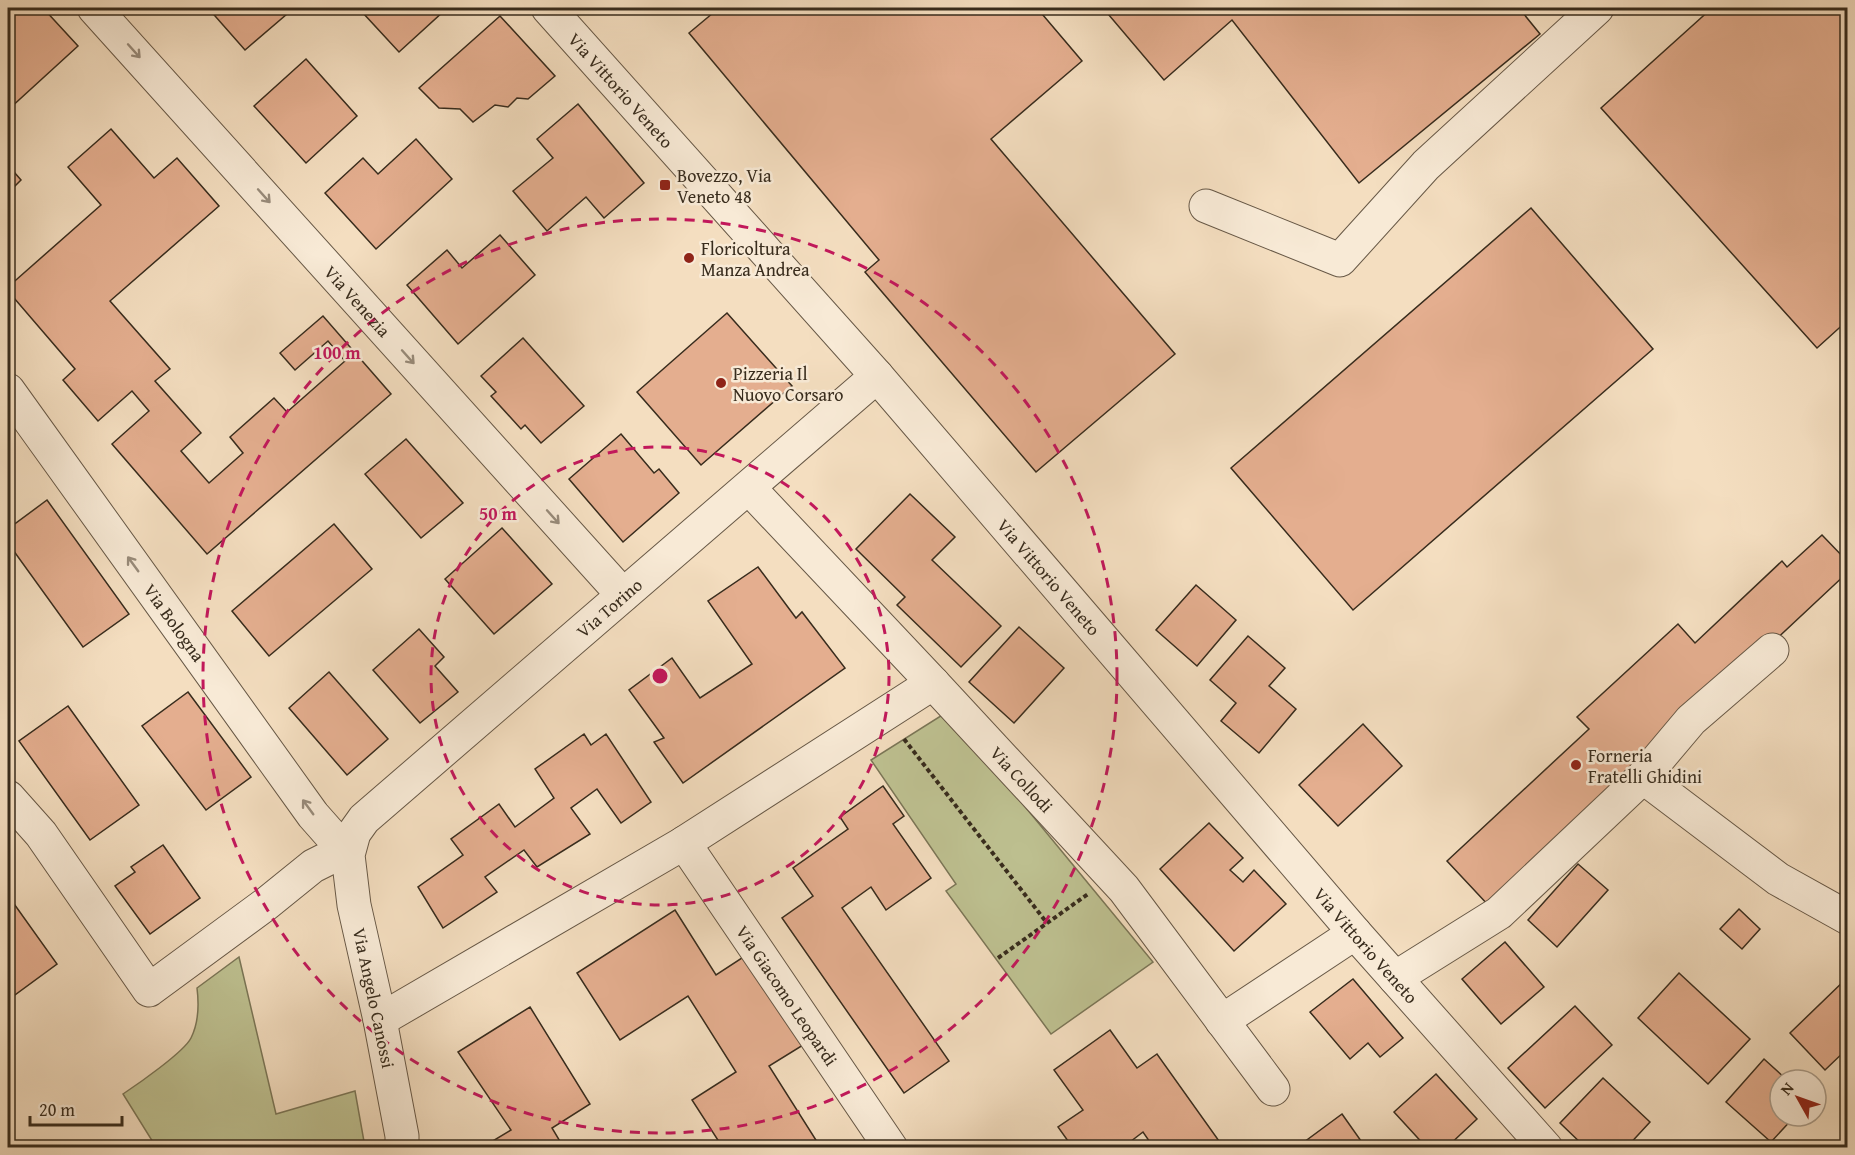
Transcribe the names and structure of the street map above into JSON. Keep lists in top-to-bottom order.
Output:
{
  "streets": {
    "street": [
      "Via Vittorio Veneto",
      "Via Venezia",
      "Via Torino",
      "Via Bologna",
      "Via Collodi",
      "Via Giacomo Leopardi",
      "Via Angelo Canossi"
    ]
  },
  "crossings": [
    ["Via Vittorio Veneto", "Via Torino"],
    ["Via Venezia", "Via Torino"],
    ["Via Torino", "Via Bologna"],
    ["Via Torino", "Via Collodi"],
    ["Via Torino", "Via Angelo Canossi"],
    ["Via Bologna", "Via Angelo Canossi"]
  ],
  "one_way": ["Via Venezia", "Via Bologna"],
  "places": {
    "transit": ["Bovezzo, Via Veneto 48"],
    "other": ["Floricoltura Manza Andrea", "Pizzeria Il Nuovo Corsaro", "Forneria Fratelli Ghidini"]
  },
  "scale_bar": "20 m",
  "north": "top left",
  "rings": ["100 m", "50 m"]
}
